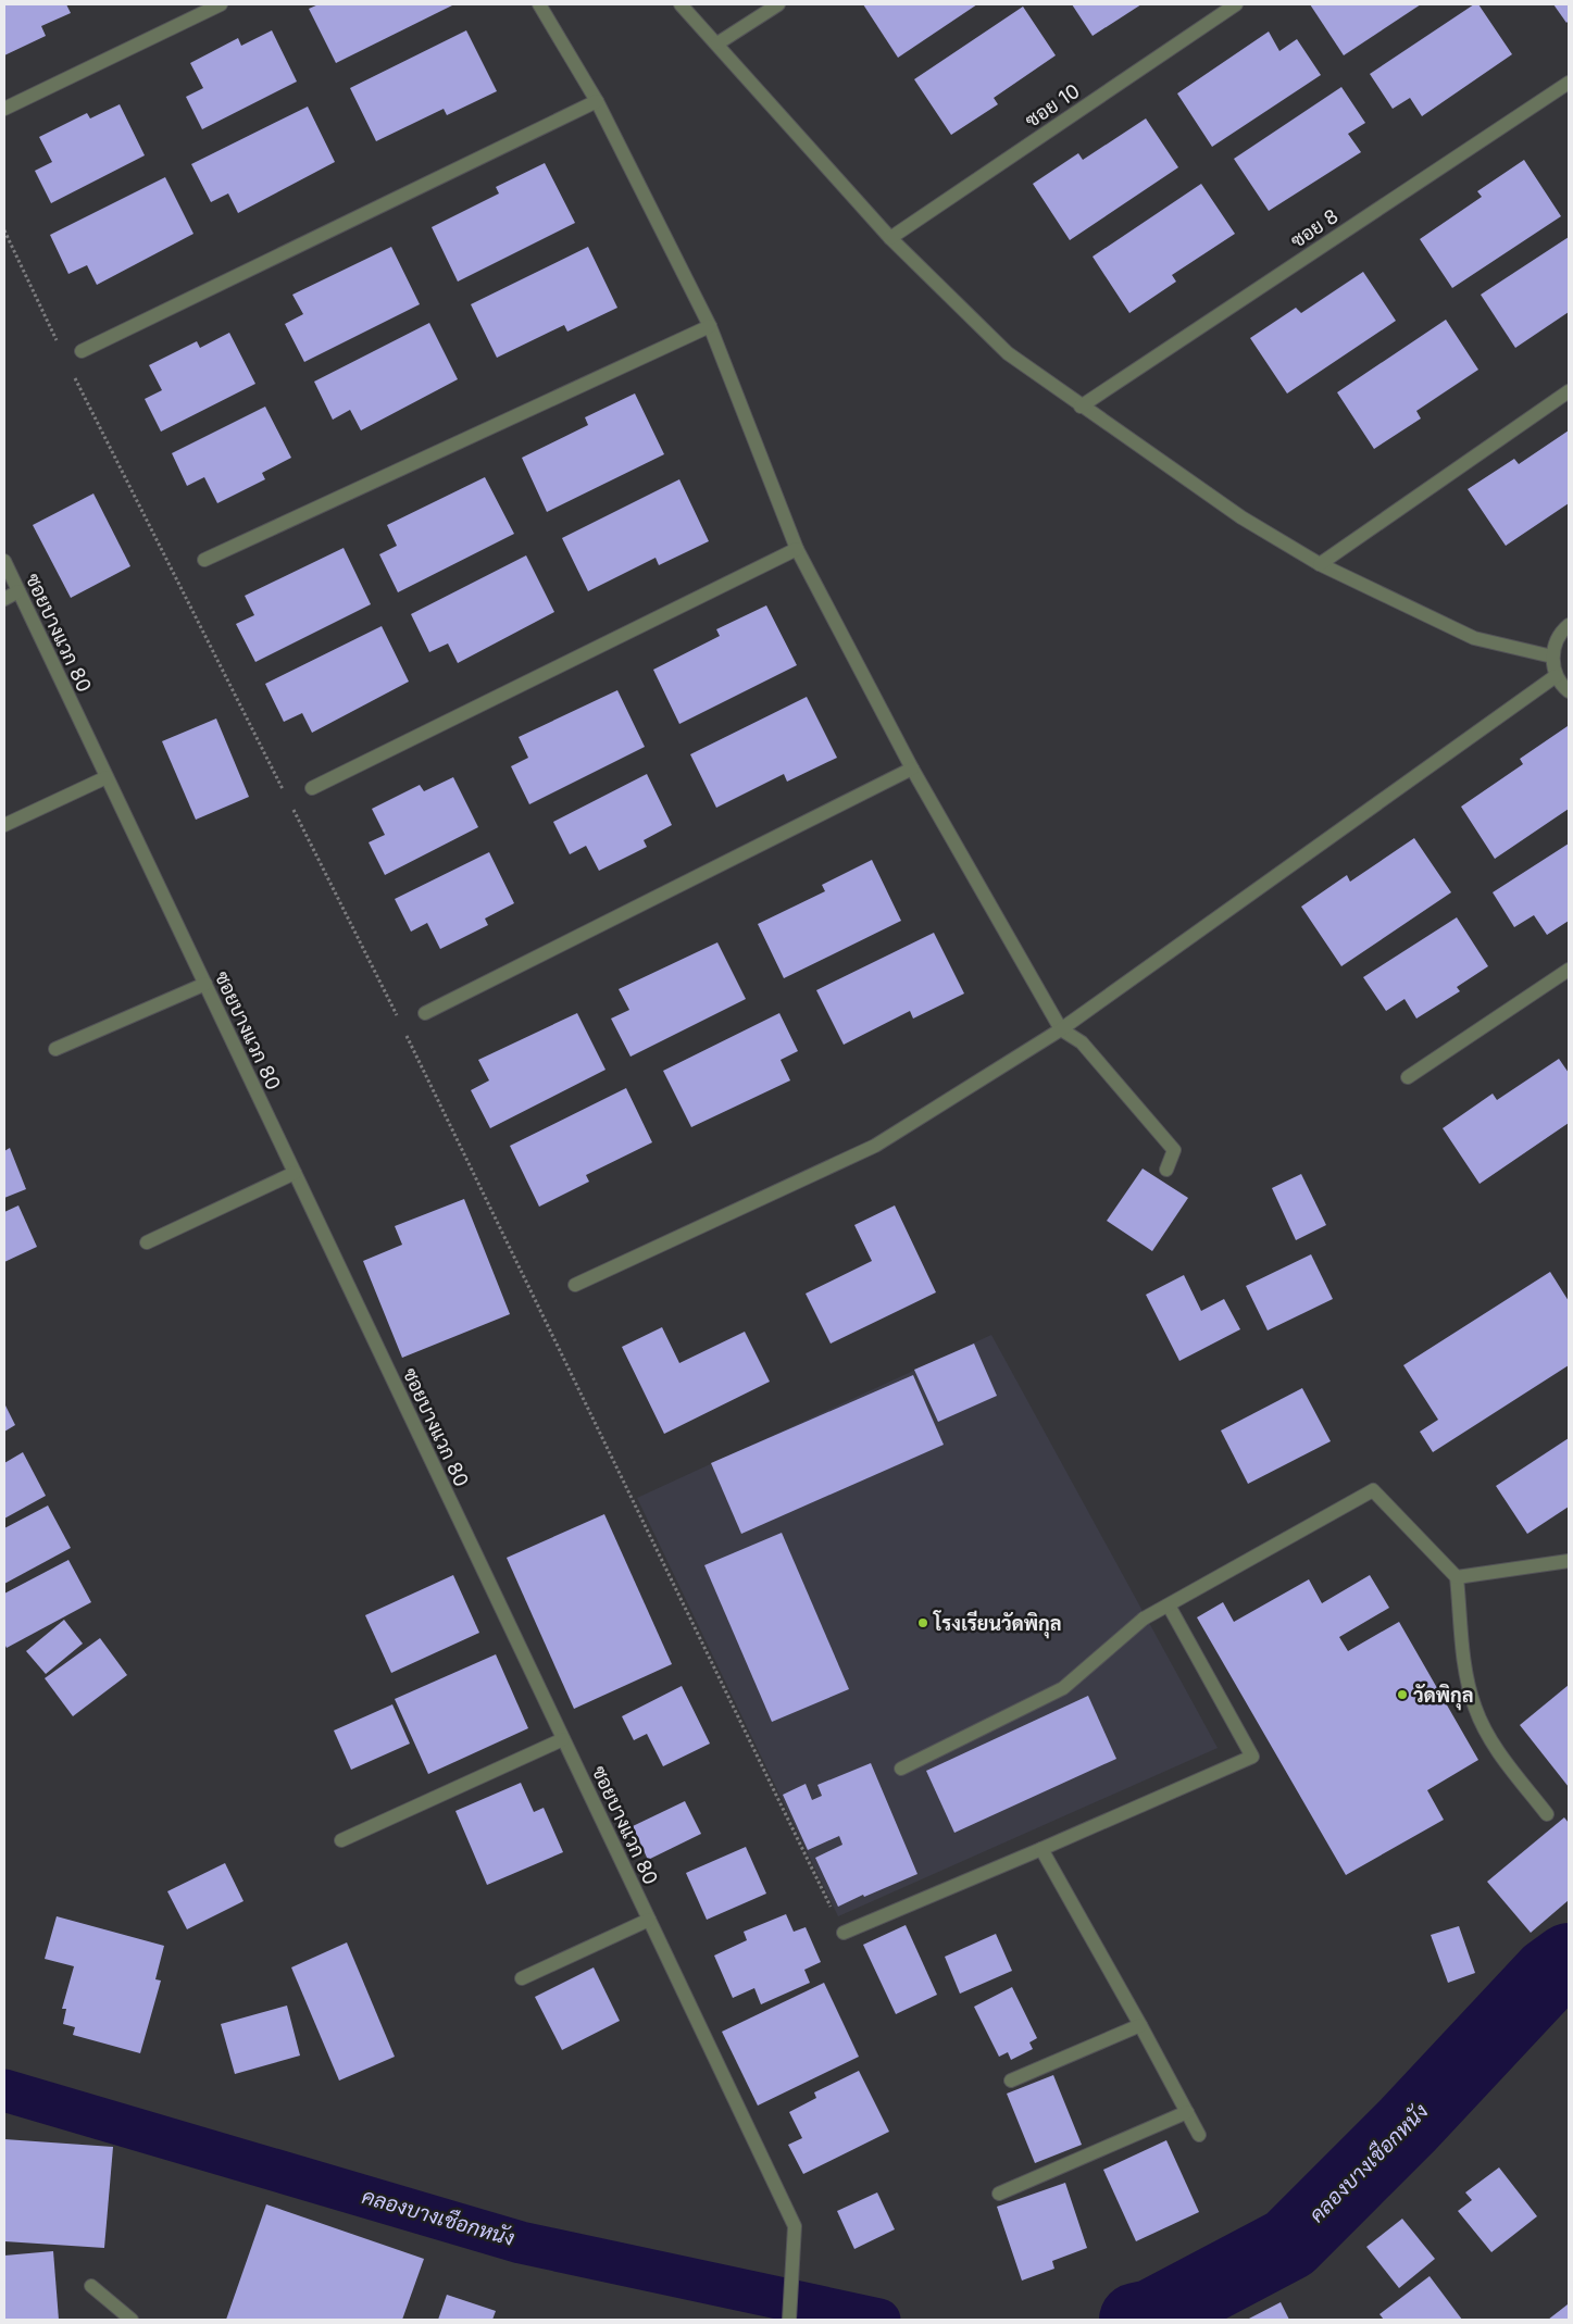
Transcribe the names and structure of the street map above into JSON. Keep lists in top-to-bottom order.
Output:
{
  "streets": {
    "street": ["ซอย 10", "ซอย 8", "ซอยบางแวก 80"]
  },
  "water": ["คลองบางเชือกหนัง"],
  "places": ["โรงเรียนวัดพิกุล", "วัดพิกุล"]
}
